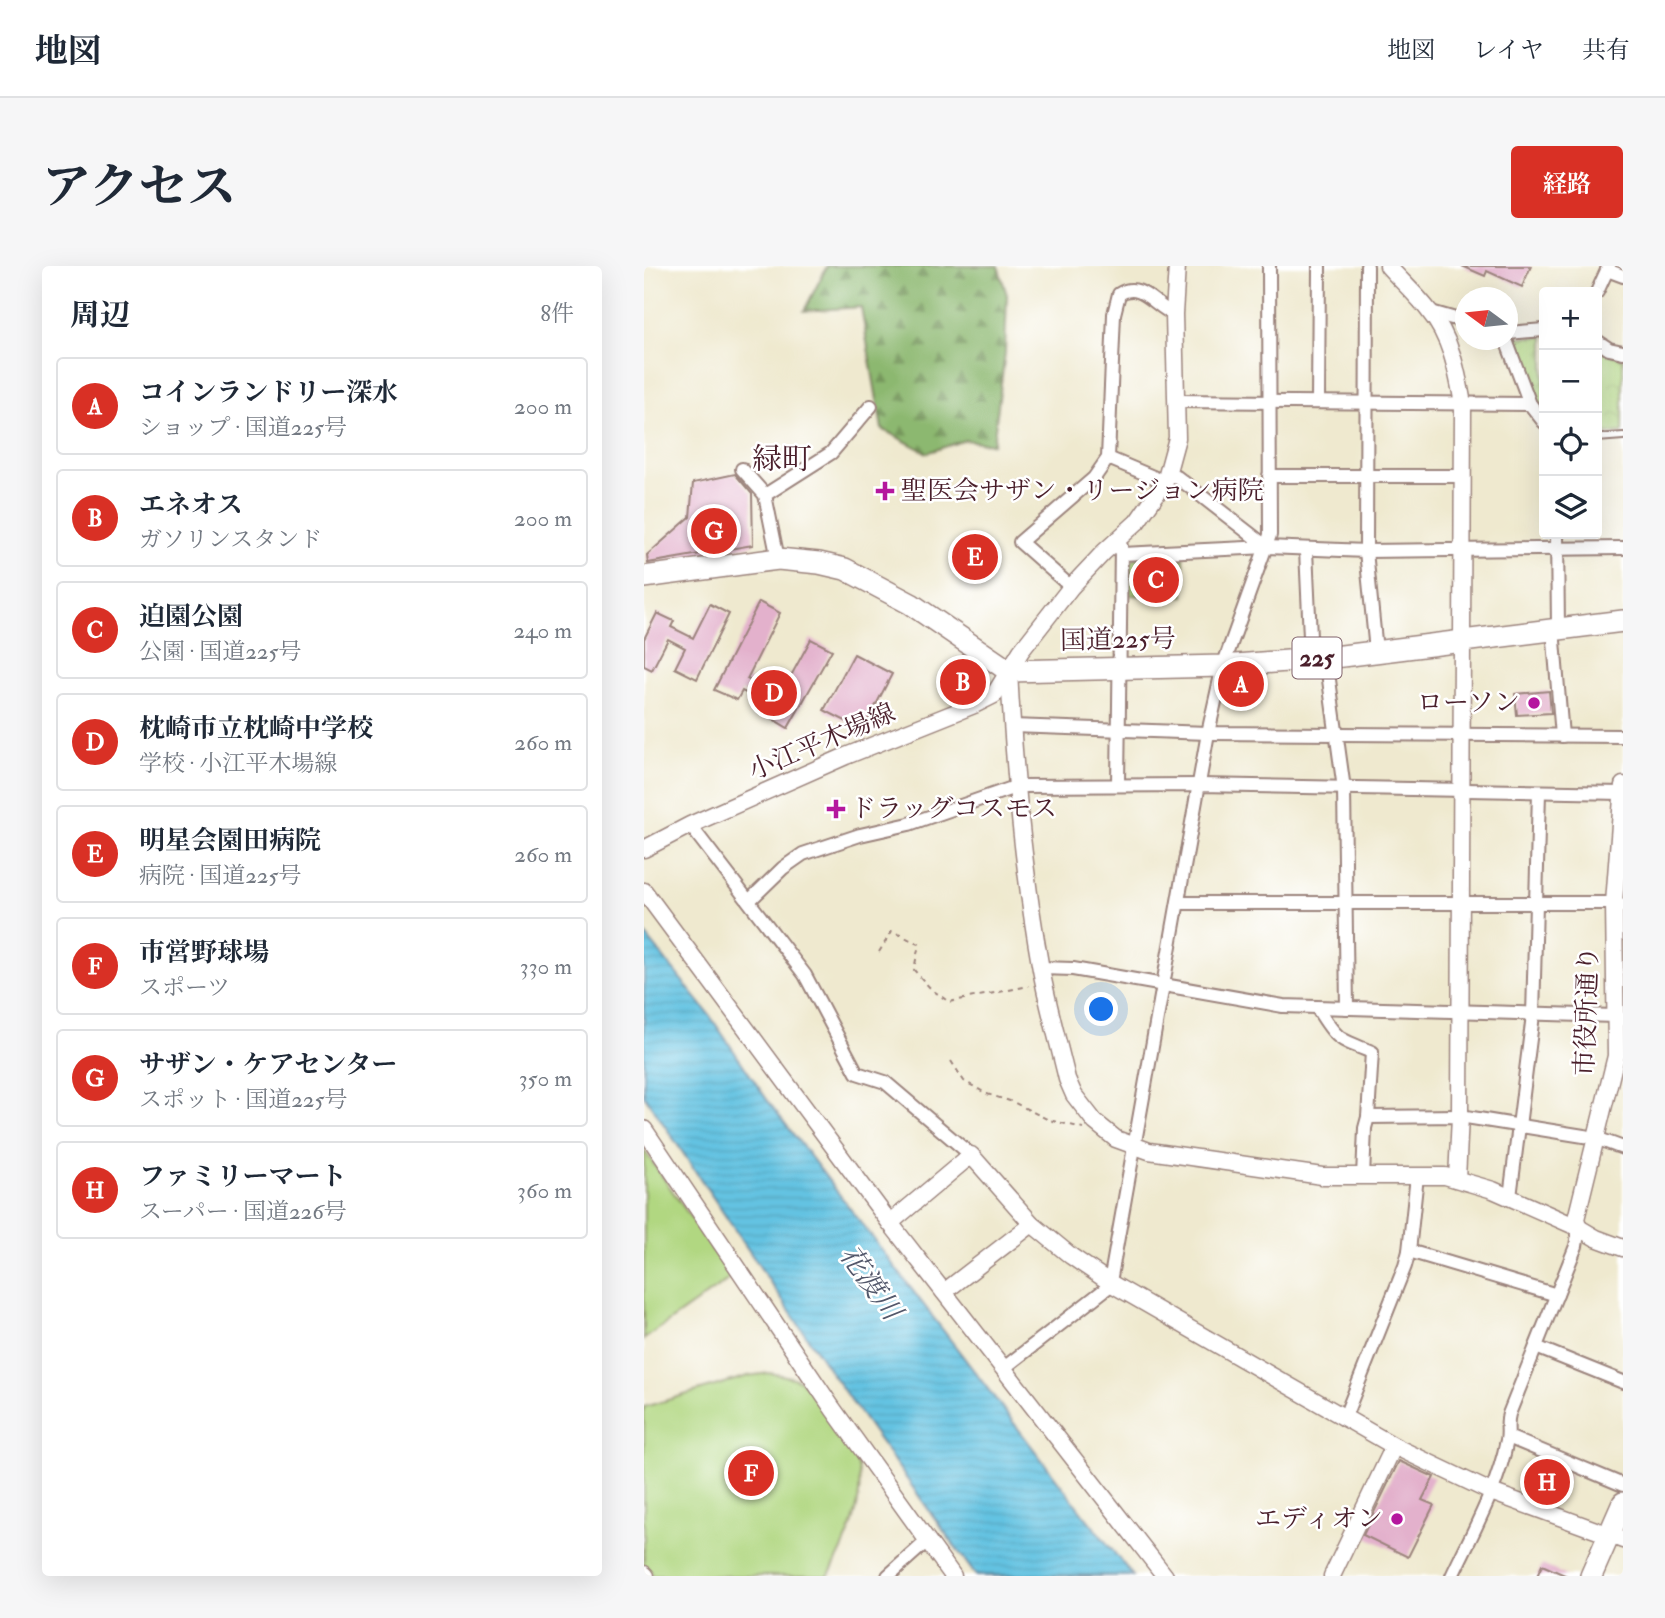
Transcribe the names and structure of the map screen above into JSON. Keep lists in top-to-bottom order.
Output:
{
  "streets": {
    "highway": ["国道225号", "225"],
    "street": ["小江平木場線", "市役所通り"]
  },
  "crossings": [
    ["国道225号", "小江平木場線"]
  ],
  "districts": ["緑町"],
  "water": ["花渡川"],
  "places": {
    "health": ["聖医会サザン・リージョン病院", "ドラッグコスモス"],
    "other": ["ローソン", "エディオン"]
  },
  "north": "left",
  "page": {
    "header": "地図",
    "nav": ["地図", "レイヤ", "共有"],
    "buttons": "経路",
    "title": "アクセス",
    "heading": ["周辺", "8件"],
    "map_buttons": ["+", "−"],
    "list": [
      {
        "mark": "A",
        "name": "コインランドリー深水",
        "note": "ショップ · 国道225号",
        "value": "200 m"
      },
      {
        "mark": "B",
        "name": "エネオス",
        "note": "ガソリンスタンド",
        "value": "200 m"
      },
      {
        "mark": "C",
        "name": "迫園公園",
        "note": "公園 · 国道225号",
        "value": "240 m"
      },
      {
        "mark": "D",
        "name": "枕崎市立枕崎中学校",
        "note": "学校 · 小江平木場線",
        "value": "260 m"
      },
      {
        "mark": "E",
        "name": "明星会園田病院",
        "note": "病院 · 国道225号",
        "value": "260 m"
      },
      {
        "mark": "F",
        "name": "市営野球場",
        "note": "スポーツ",
        "value": "330 m"
      },
      {
        "mark": "G",
        "name": "サザン・ケアセンター",
        "note": "スポット · 国道225号",
        "value": "350 m"
      },
      {
        "mark": "H",
        "name": "ファミリーマート",
        "note": "スーパー · 国道226号",
        "value": "360 m"
      }
    ],
    "pins": [
      "G",
      "E",
      "C",
      "B",
      "A",
      "D",
      "F",
      "H"
    ]
  }
}
